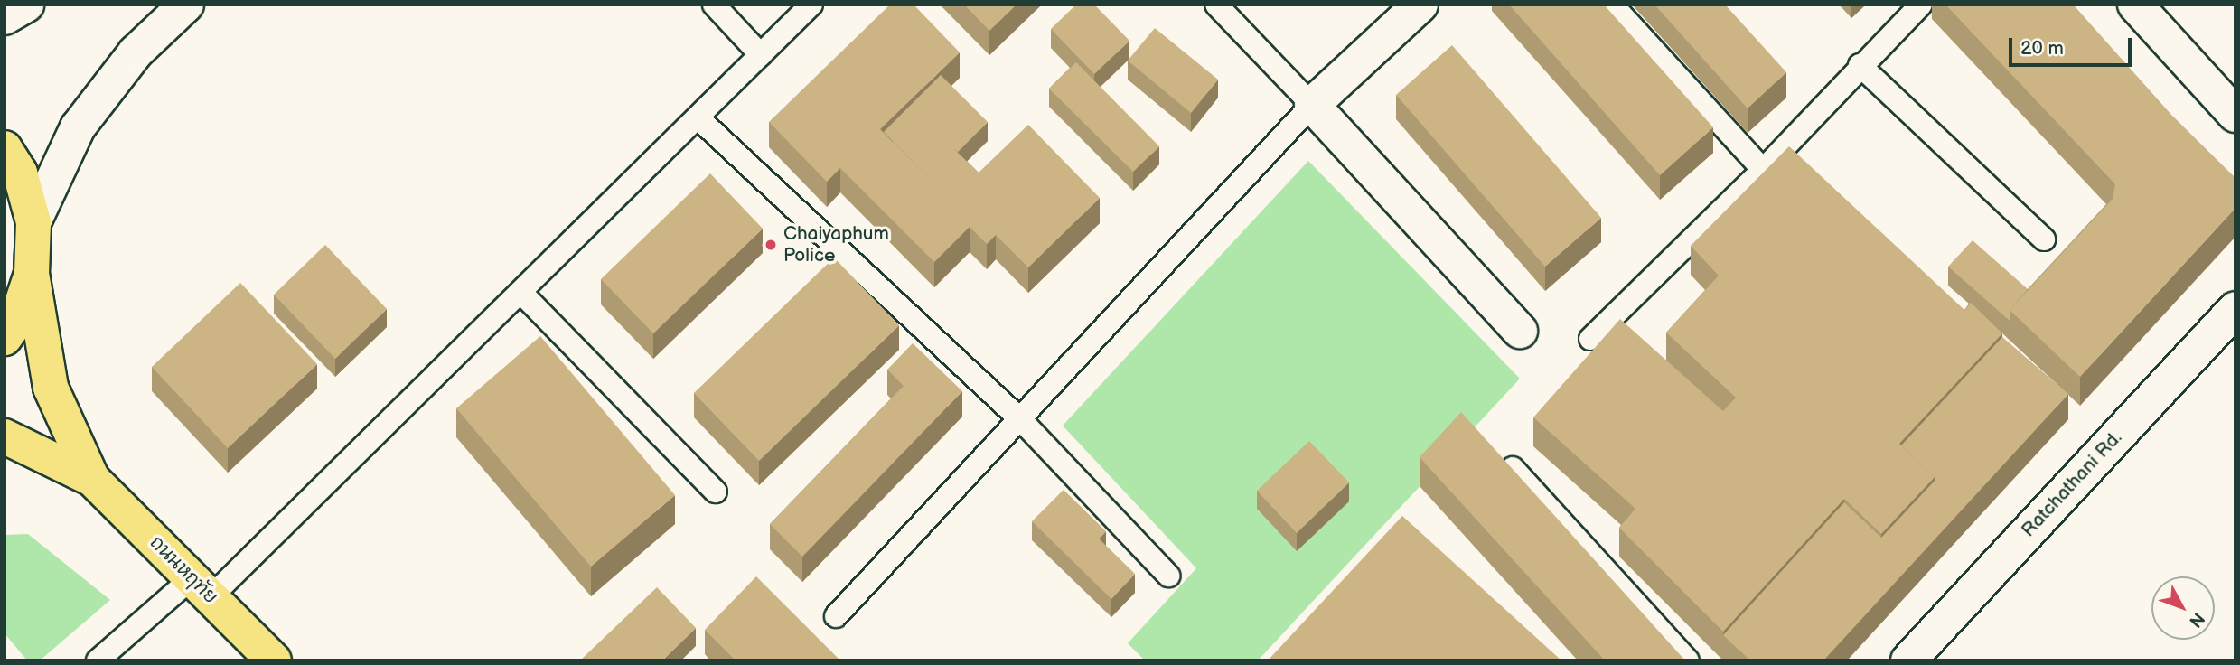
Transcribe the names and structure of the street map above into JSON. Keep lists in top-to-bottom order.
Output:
{
  "streets": {
    "main road": ["ถนนหฤทัย"],
    "street": ["Ratchathani Rd."]
  },
  "places": ["Chaiyaphum Police"],
  "scale_bar": "20 m",
  "north": "bottom right"
}
